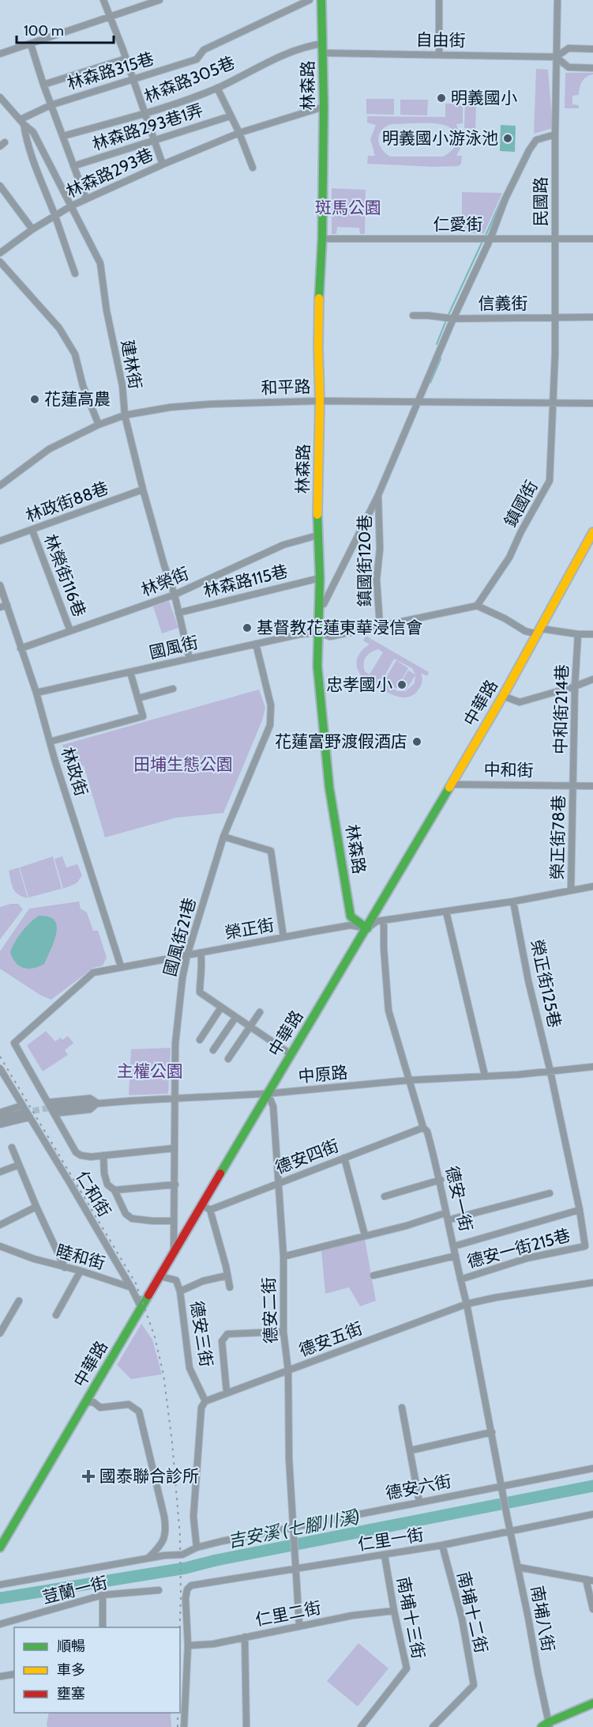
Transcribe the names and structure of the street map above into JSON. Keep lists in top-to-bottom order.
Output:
{
  "streets": {
    "main road": ["林森路", "中華路"],
    "street": [
      "自由街",
      "林森路315巷",
      "林森路305巷",
      "林森路293巷1弄",
      "林森路293巷",
      "民國路",
      "仁愛街",
      "信義街",
      "建林街",
      "和平路",
      "林政街88巷",
      "鎮國街",
      "鎮國街120巷",
      "林榮街116巷",
      "林森路115巷",
      "林榮街",
      "國風街",
      "中和街214巷",
      "中和街",
      "林政街",
      "榮正街78巷",
      "榮正街",
      "國風街21巷",
      "榮正街125巷",
      "中原路",
      "德安四街",
      "仁和街",
      "德安一街",
      "德安一街215巷",
      "睦和街",
      "德安二街",
      "德安三街",
      "德安五街",
      "德安六街",
      "仁里一街",
      "荳蘭一街",
      "南埔十二街",
      "仁里二街",
      "南埔十三街",
      "南埔八街"
    ]
  },
  "crossings": [
    ["自由街", "林森路"],
    ["自由街", "民國路"],
    ["林森路315巷", "建林街"],
    ["林森路305巷", "林森路"],
    ["林森路", "林森路293巷"],
    ["林森路", "仁愛街"],
    ["林森路", "和平路"],
    ["林森路", "林森路115巷"],
    ["林森路", "林榮街"],
    ["林森路", "國風街"],
    ["林森路", "中華路"],
    ["林森路", "榮正街"],
    ["林森路293巷", "建林街"],
    ["民國路", "仁愛街"],
    ["民國路", "信義街"],
    ["民國路", "和平路"],
    ["民國路", "鎮國街"],
    ["建林街", "和平路"],
    ["建林街", "林政街88巷"],
    ["建林街", "林森路115巷"],
    ["建林街", "林榮街"],
    ["建林街", "國風街"],
    ["和平路", "鎮國街"],
    ["林政街88巷", "林榮街116巷"],
    ["林榮街116巷", "林榮街"],
    ["林榮街", "林政街"],
    ["國風街", "林政街"],
    ["國風街", "國風街21巷"],
    ["中華路", "中和街"],
    ["中華路", "榮正街"],
    ["中華路", "國風街21巷"],
    ["中華路", "中原路"],
    ["中華路", "德安四街"],
    ["中華路", "德安二街"],
    ["中華路", "德安三街"],
    ["中和街214巷", "中和街"],
    ["中和街214巷", "榮正街78巷"],
    ["中和街", "榮正街78巷"],
    ["林政街", "榮正街"],
    ["榮正街78巷", "榮正街"],
    ["榮正街", "國風街21巷"],
    ["榮正街", "榮正街125巷"],
    ["榮正街", "中原路"],
    ["榮正街", "德安一街"],
    ["國風街21巷", "中原路"],
    ["榮正街125巷", "中原路"],
    ["榮正街125巷", "德安一街215巷"],
    ["中原路", "德安一街"],
    ["中原路", "德安二街"],
    ["德安四街", "德安一街"],
    ["德安四街", "德安二街"],
    ["仁和街", "睦和街"],
    ["德安一街", "德安一街215巷"],
    ["德安一街", "德安五街"],
    ["德安一街", "德安六街"],
    ["德安一街", "南埔八街"],
    ["德安二街", "德安五街"],
    ["德安二街", "德安六街"],
    ["德安二街", "仁里一街"],
    ["德安二街", "仁里二街"],
    ["德安三街", "德安五街"],
    ["仁里一街", "南埔十二街"],
    ["仁里一街", "仁里二街"],
    ["仁里一街", "南埔十三街"],
    ["仁里一街", "南埔八街"],
    ["仁里二街", "南埔十三街"]
  ],
  "water": ["吉安溪 (七腳川溪)"],
  "parks": ["斑馬公園", "田埔生態公園", "主權公園"],
  "places": {
    "other": [
      "明義國小",
      "明義國小游泳池",
      "花蓮高農",
      "基督教花蓮東華浸信會",
      "忠孝國小",
      "花蓮富野渡假酒店"
    ],
    "health": ["國泰聯合診所"]
  },
  "legend": ["順暢", "車多", "壅塞"],
  "scale_bar": "100 m"
}
